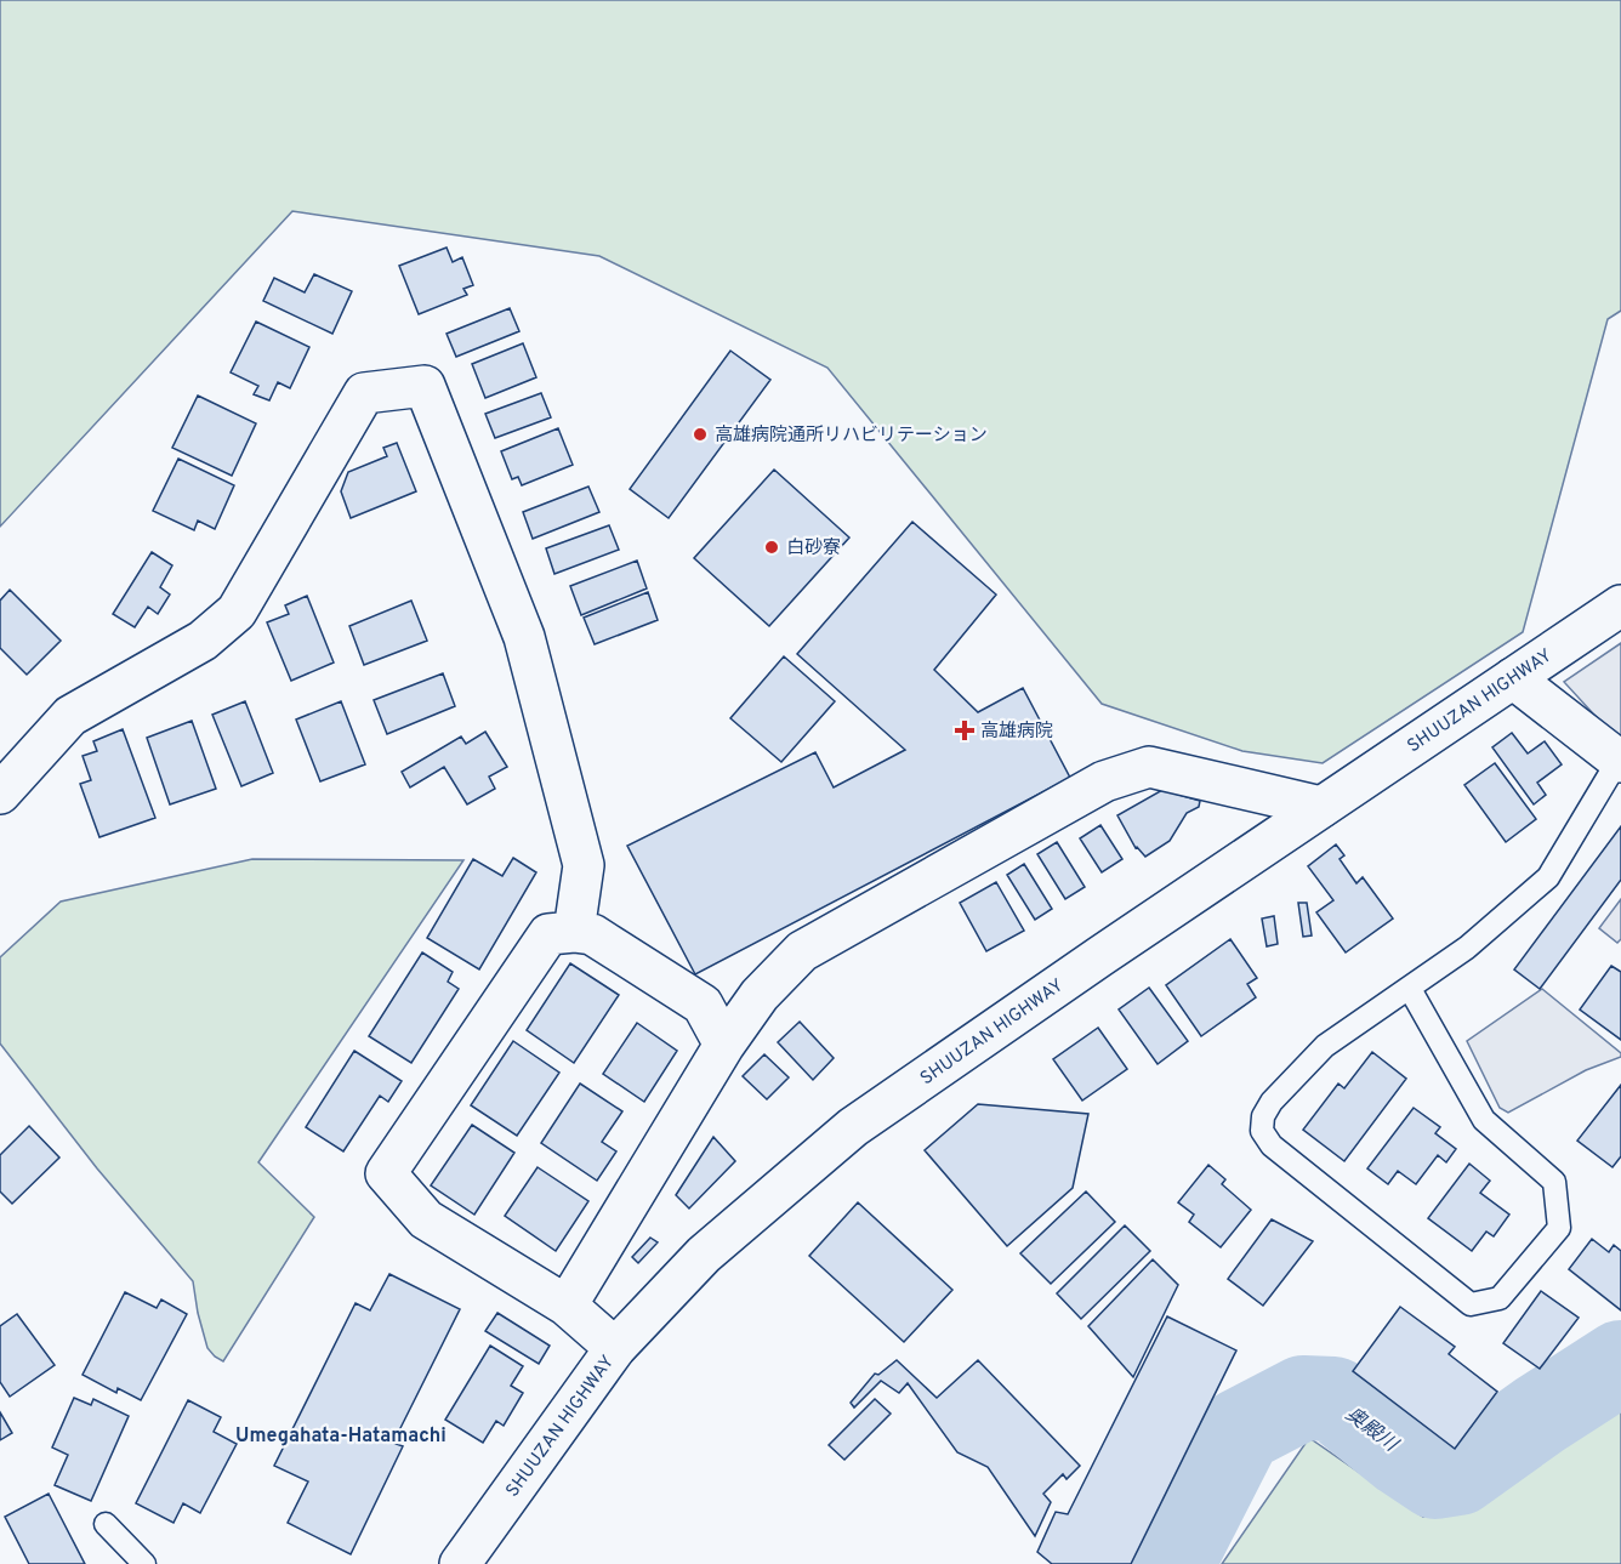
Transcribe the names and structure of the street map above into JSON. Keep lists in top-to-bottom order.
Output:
{
  "streets": {
    "main road": ["SHUUZAN HIGHWAY"]
  },
  "districts": ["Umegahata-Hatamachi"],
  "water": ["奥殿川"],
  "places": {
    "other": ["高雄病院通所リハビリテーション", "白砂寮"],
    "health": ["高雄病院"]
  }
}
